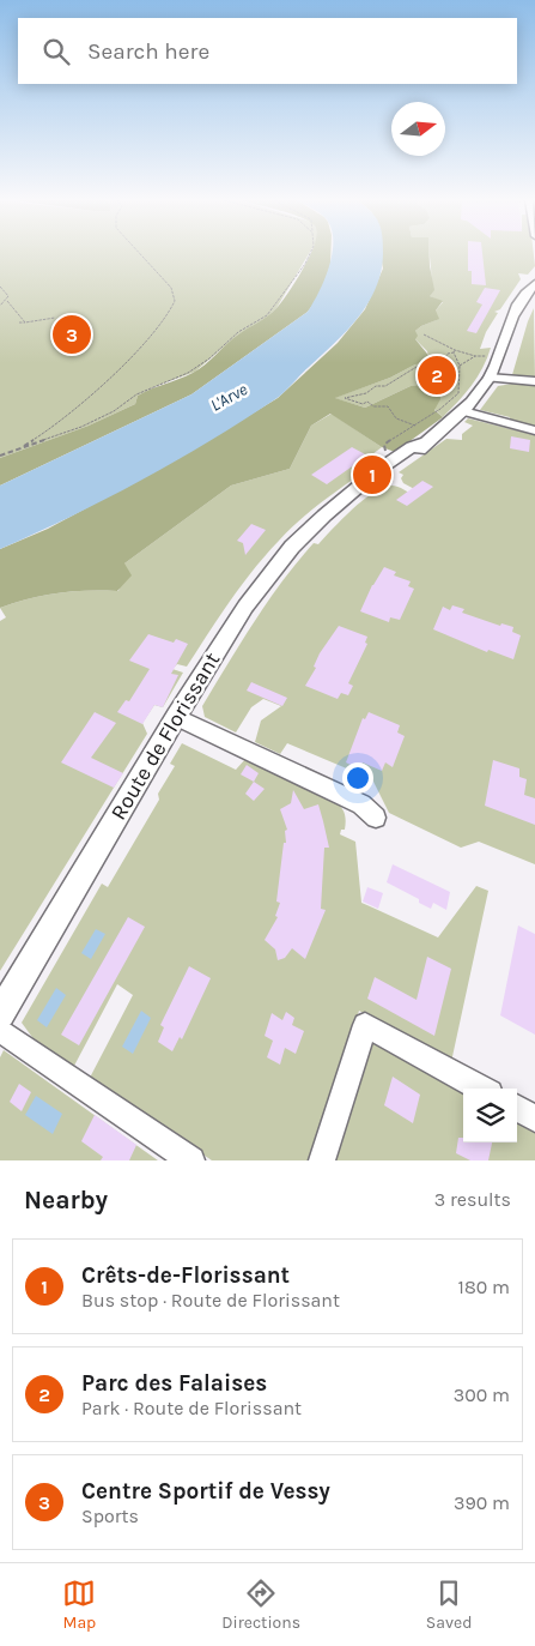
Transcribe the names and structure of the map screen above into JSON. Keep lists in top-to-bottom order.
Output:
{
  "streets": {
    "main road": ["Route de Florissant"]
  },
  "water": ["L'Arve"],
  "north": "right",
  "page": {
    "search": "Search here",
    "pins": ["3", "2", "1"],
    "heading": ["Nearby", "3 results"],
    "list": [
      {
        "mark": "1",
        "name": "Crêts-de-Florissant",
        "note": "Bus stop · Route de Florissant",
        "value": "180 m"
      },
      {
        "mark": "2",
        "name": "Parc des Falaises",
        "note": "Park · Route de Florissant",
        "value": "300 m"
      },
      {
        "mark": "3",
        "name": "Centre Sportif de Vessy",
        "note": "Sports",
        "value": "390 m"
      }
    ],
    "nav": ["Map", "Directions", "Saved"]
  }
}
